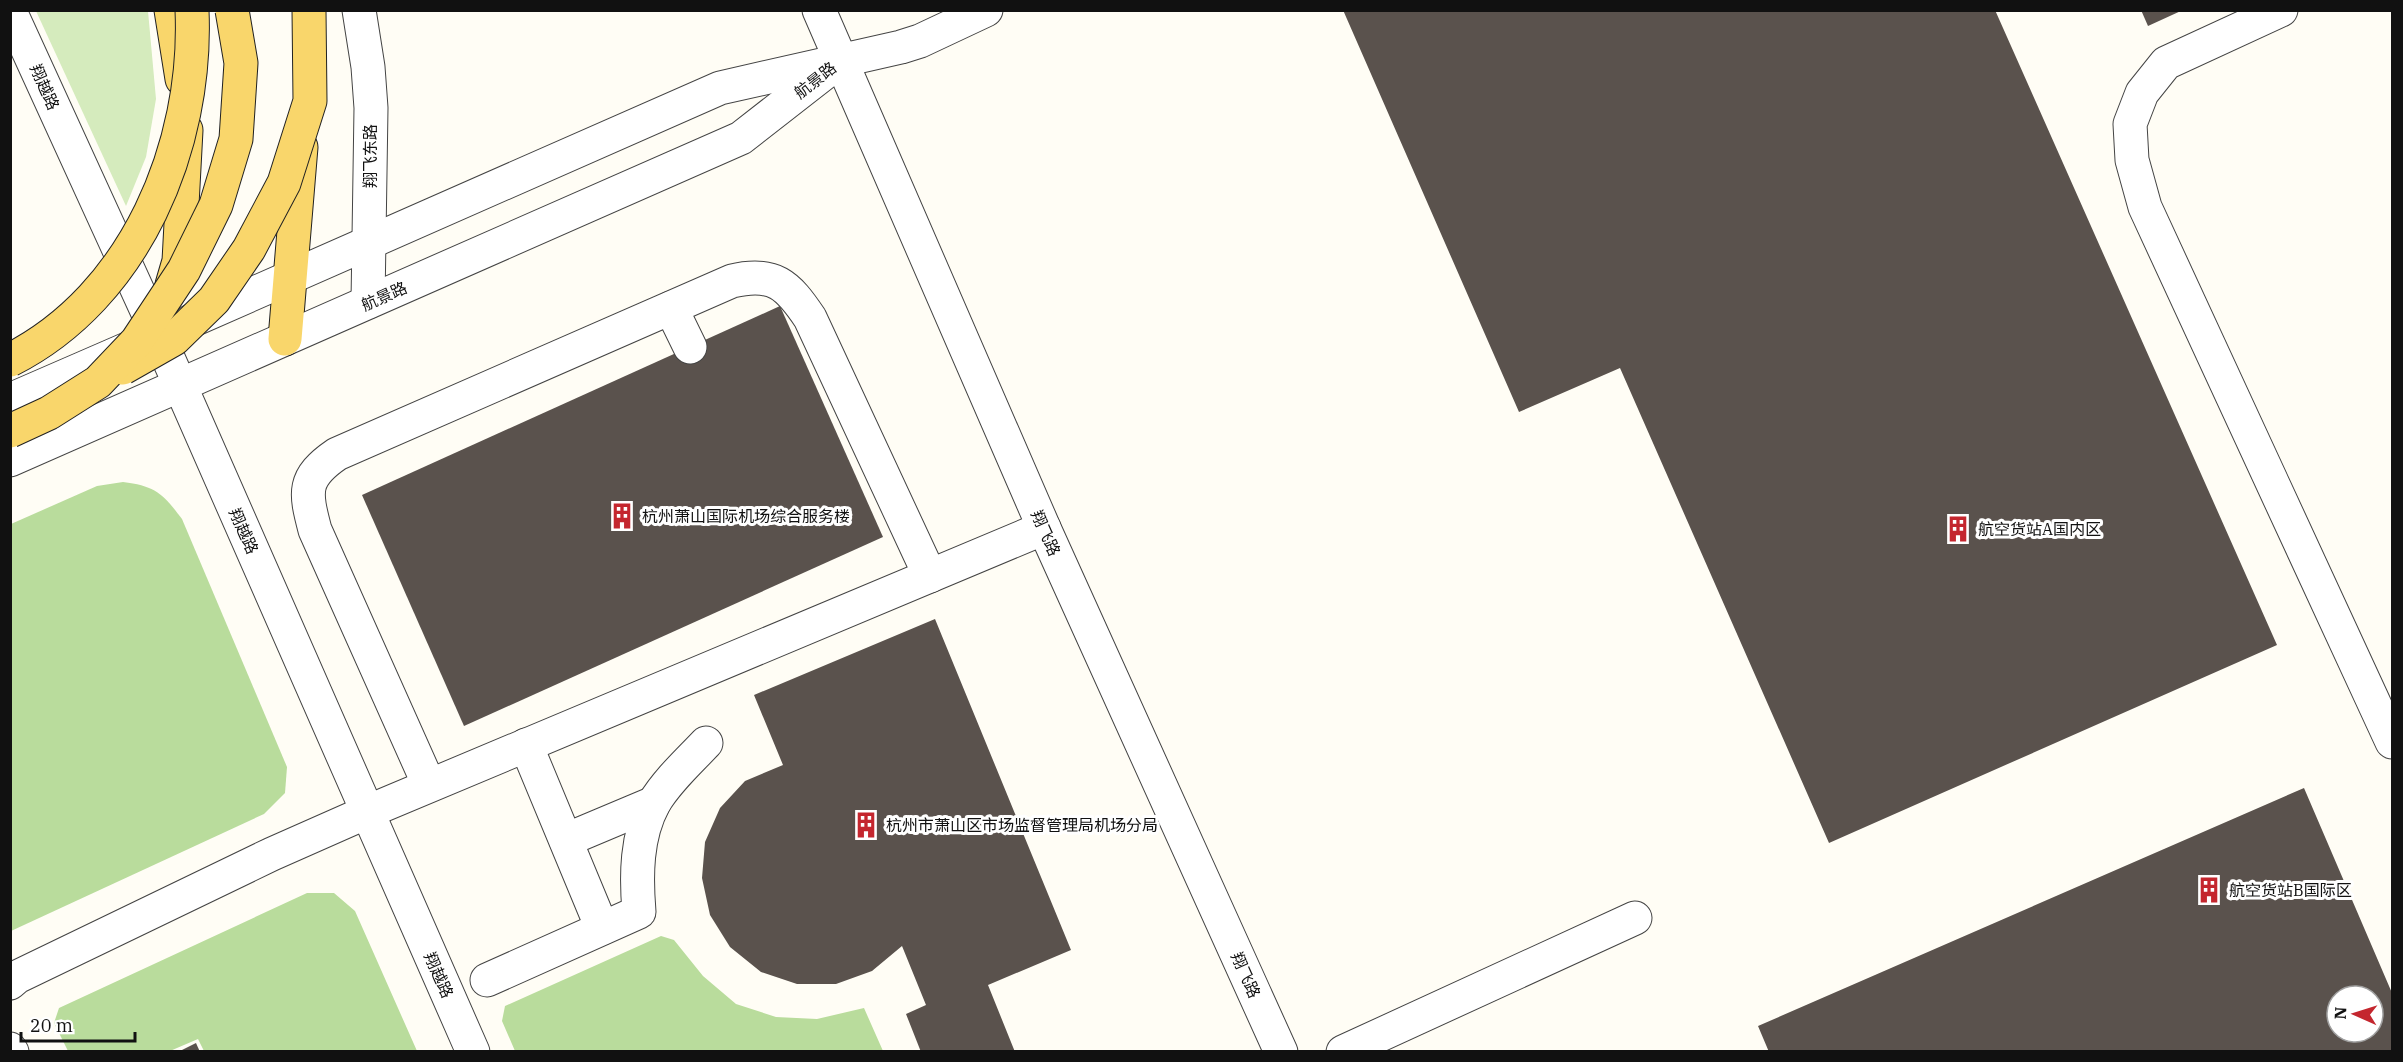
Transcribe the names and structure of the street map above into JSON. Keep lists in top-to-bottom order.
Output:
{
  "streets": {
    "street": [
      "航景路",
      "翔越路",
      "翔飞东路",
      "翔飞路"
    ]
  },
  "crossings": [
    ["航景路", "翔越路"],
    ["航景路", "翔飞东路"],
    ["航景路", "翔飞路"]
  ],
  "places": {
    "building": [
      "杭州萧山国际机场综合服务楼",
      "航空货站A国内区",
      "杭州市萧山区市场监督管理局机场分局",
      "航空货站B国际区"
    ]
  },
  "scale_bar": "20 m",
  "north": "left"
}
